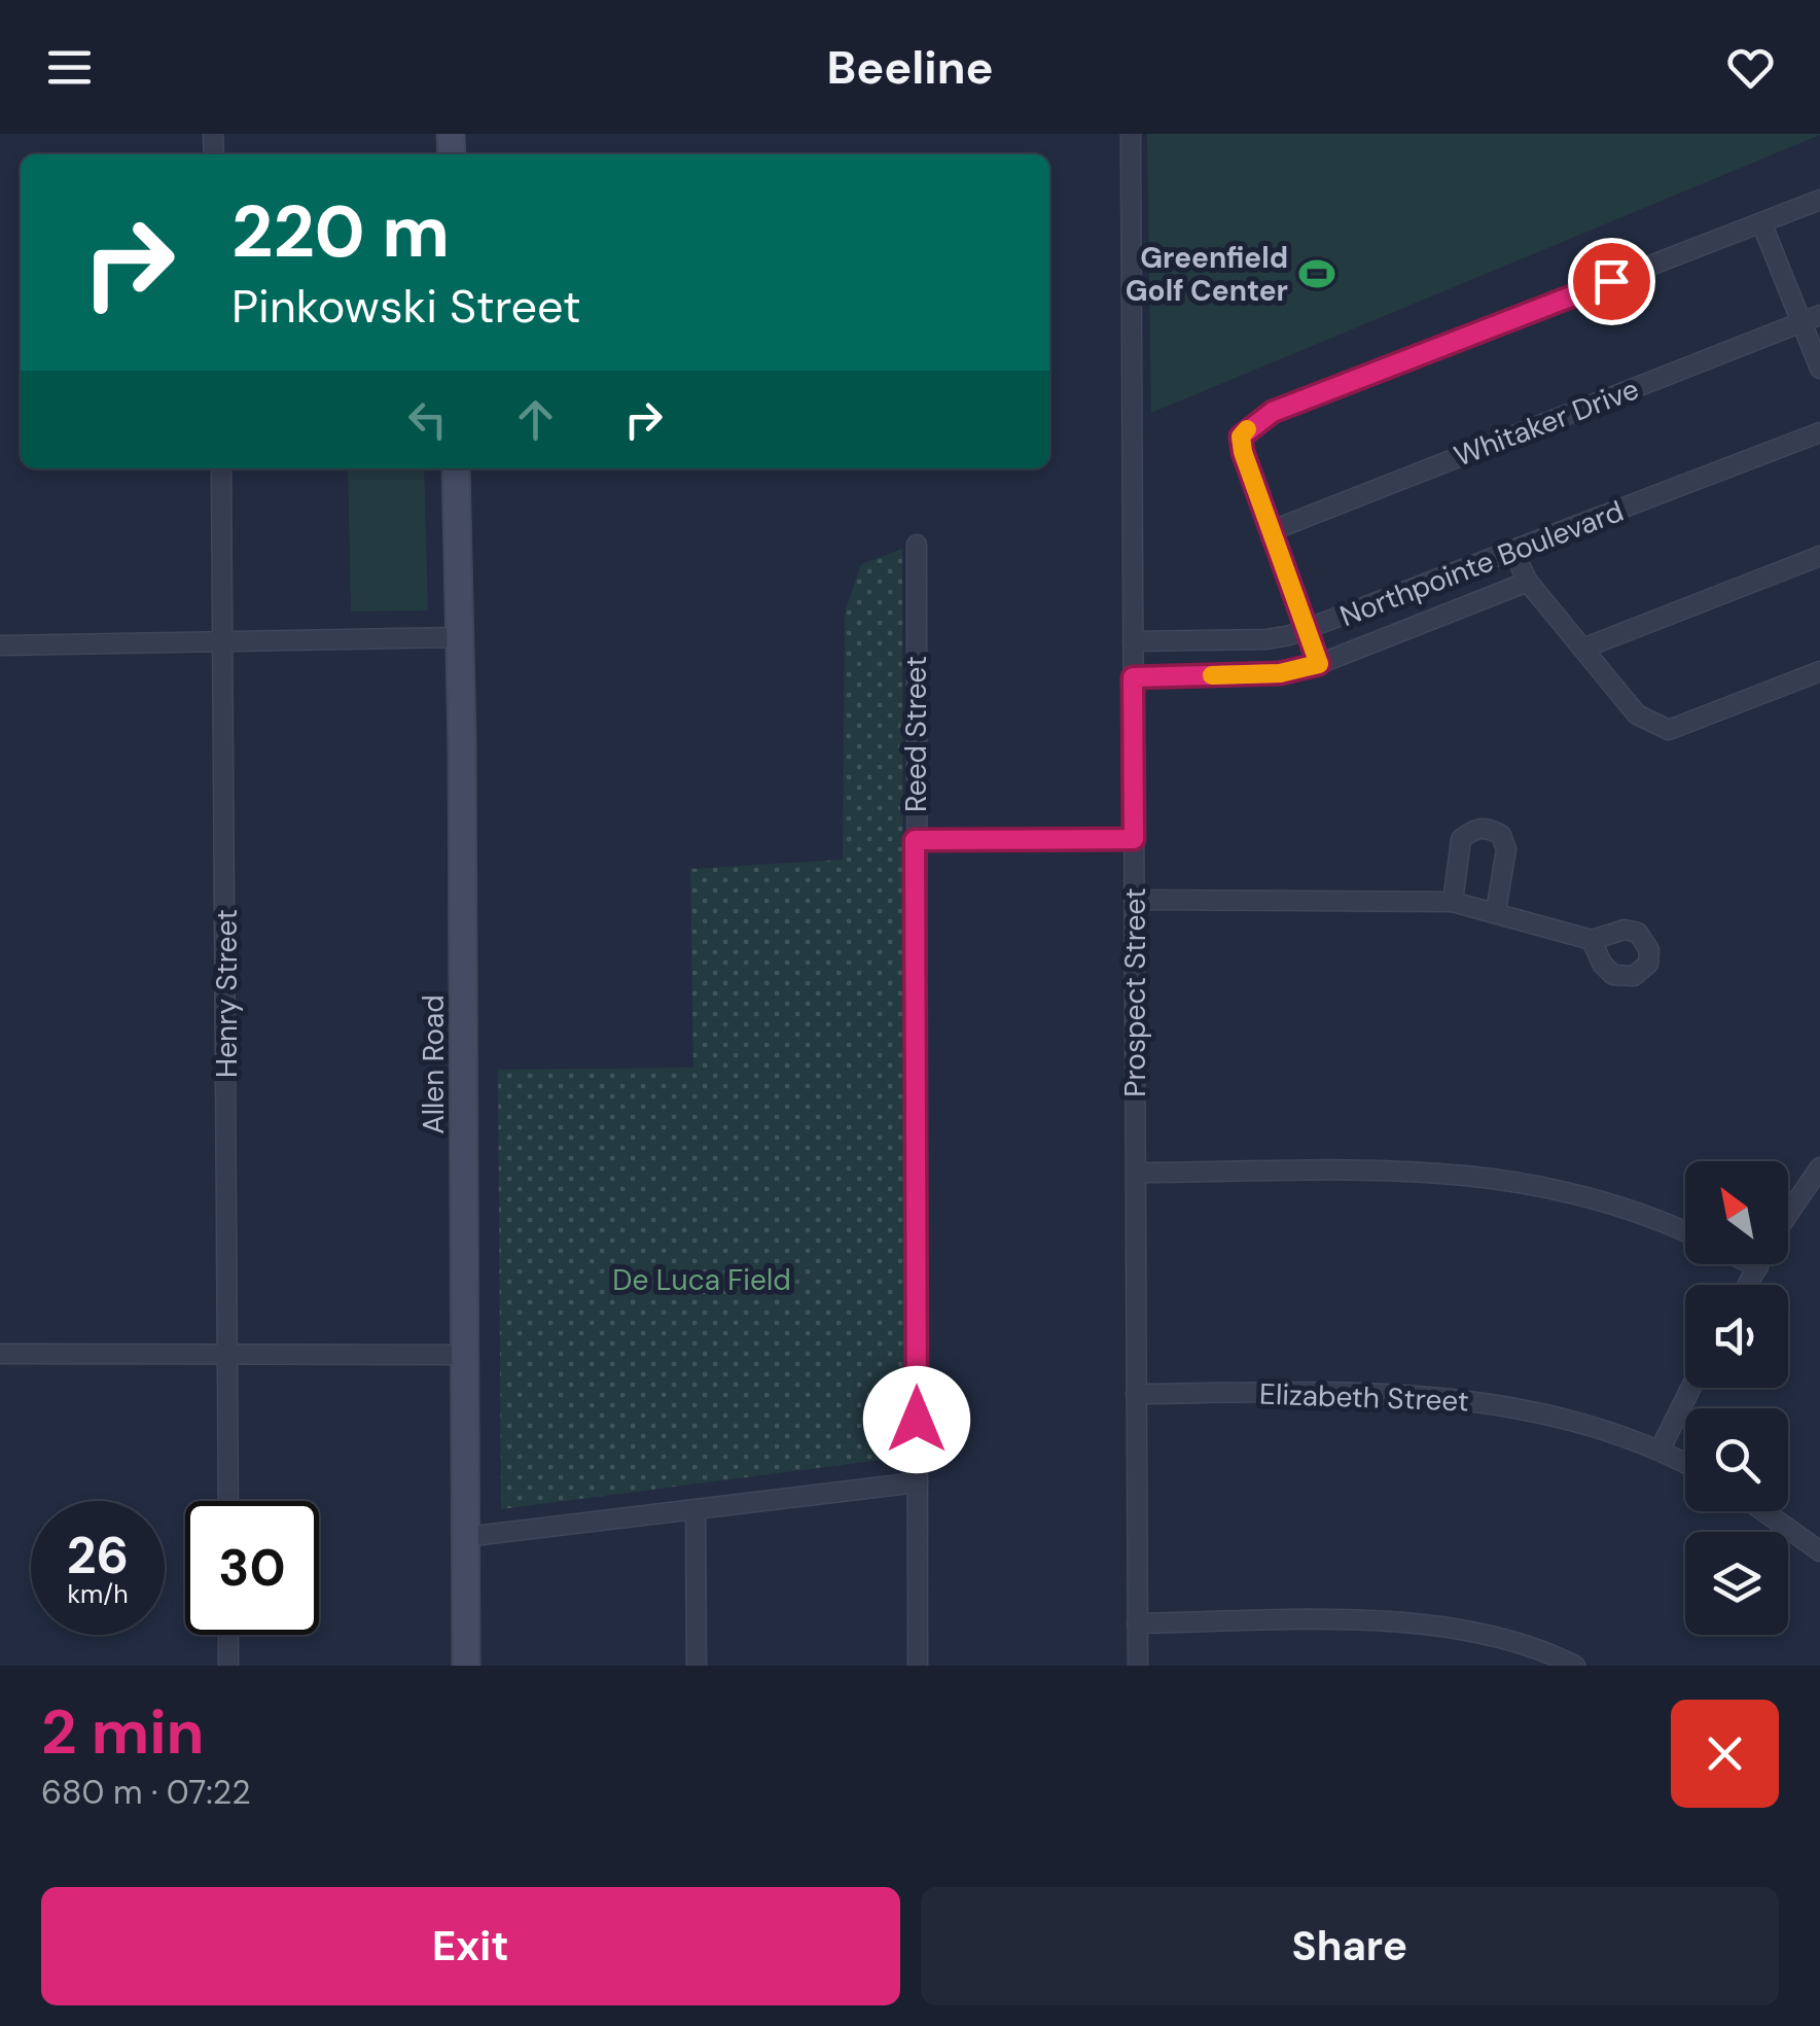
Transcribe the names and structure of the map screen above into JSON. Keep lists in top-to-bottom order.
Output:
{
  "streets": {
    "main road": ["Allen Road"],
    "street": [
      "Whitaker Drive",
      "Northpointe Boulevard",
      "Reed Street",
      "Prospect Street",
      "Henry Street",
      "Elizabeth Street"
    ]
  },
  "crossings": [
    ["Northpointe Boulevard", "Prospect Street"],
    ["Prospect Street", "Elizabeth Street"]
  ],
  "parks": ["De Luca Field"],
  "places": {
    "sports": ["Greenfield Golf Center"]
  },
  "north": "top left",
  "page": {
    "header": "Beeline",
    "turn": ["220 m", "Pinkowski Street"],
    "speed": "26 km/h",
    "limit": "30",
    "heading": ["2 min", "680 m · 07:22"],
    "buttons": ["Exit", "Share"]
  }
}
